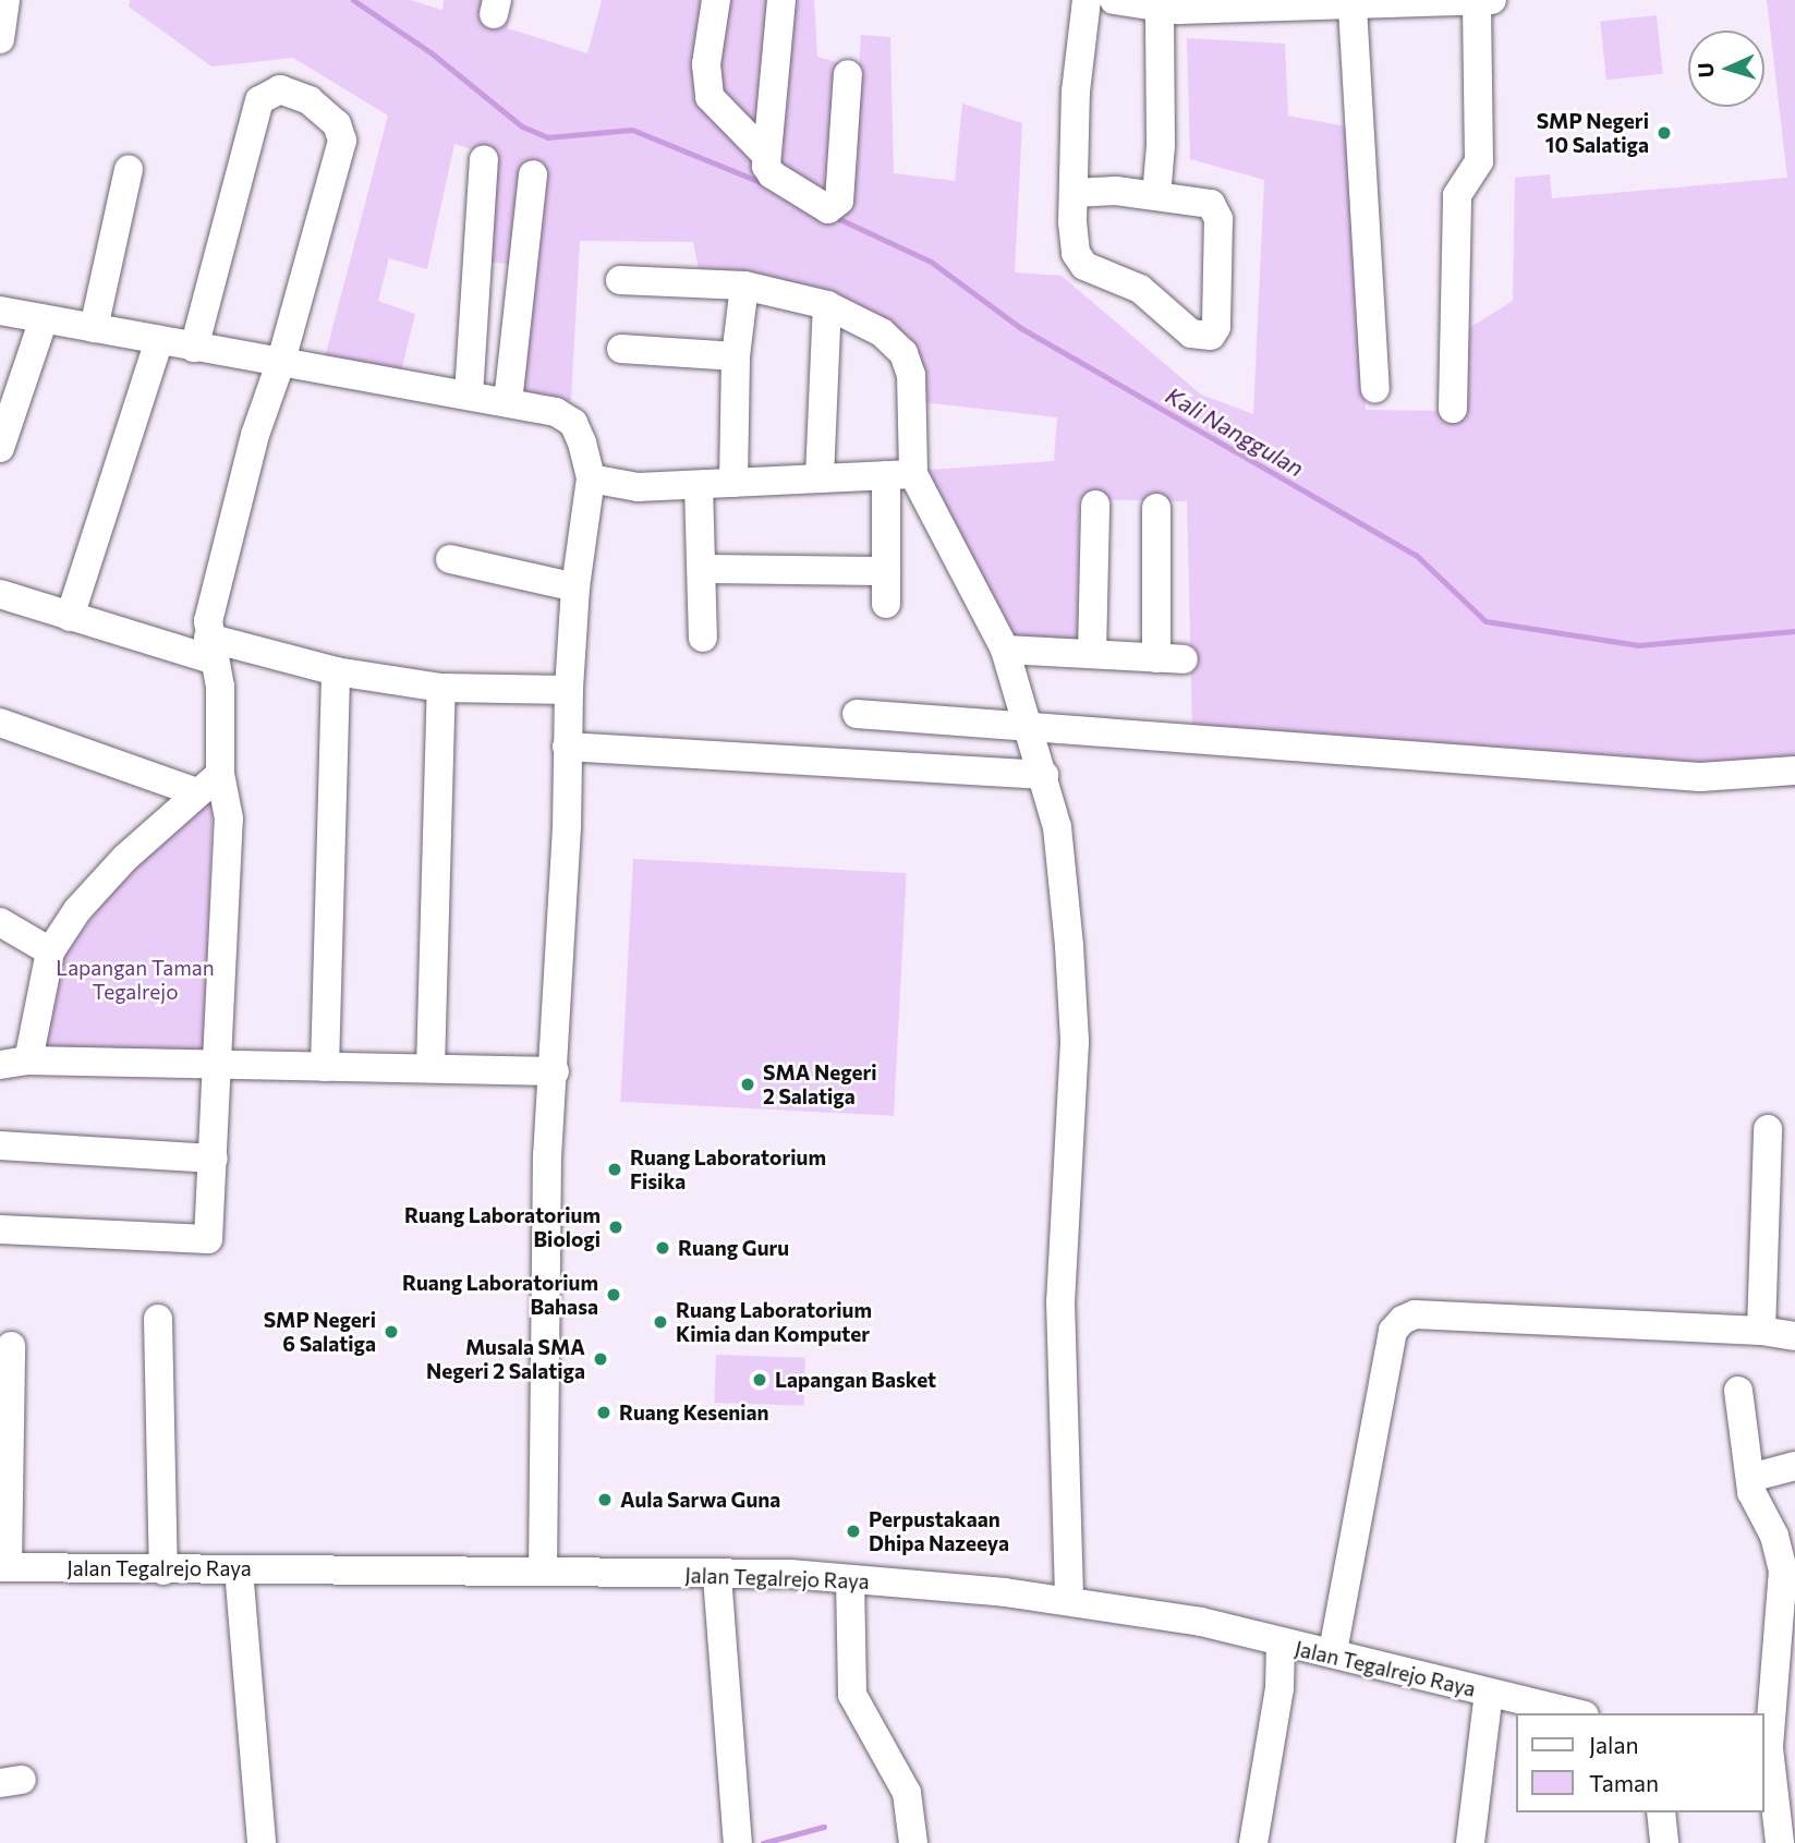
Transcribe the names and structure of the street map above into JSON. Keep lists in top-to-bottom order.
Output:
{
  "streets": {
    "street": ["Jalan Tegalrejo Raya"]
  },
  "water": ["Kali Nanggulan"],
  "parks": ["Lapangan Taman Tegalrejo"],
  "places": [
    "SMP Negeri 10 Salatiga",
    "SMA Negeri 2 Salatiga",
    "Ruang Laboratorium Fisika",
    "Ruang Laboratorium Biologi",
    "Ruang Guru",
    "Ruang Laboratorium Bahasa",
    "Ruang Laboratorium Kimia dan Komputer",
    "SMP Negeri 6 Salatiga",
    "Musala SMA Negeri 2 Salatiga",
    "Lapangan Basket",
    "Ruang Kesenian",
    "Aula Sarwa Guna",
    "Perpustakaan Dhipa Nazeeya"
  ],
  "legend": ["Jalan", "Taman"],
  "north": "left"
}
